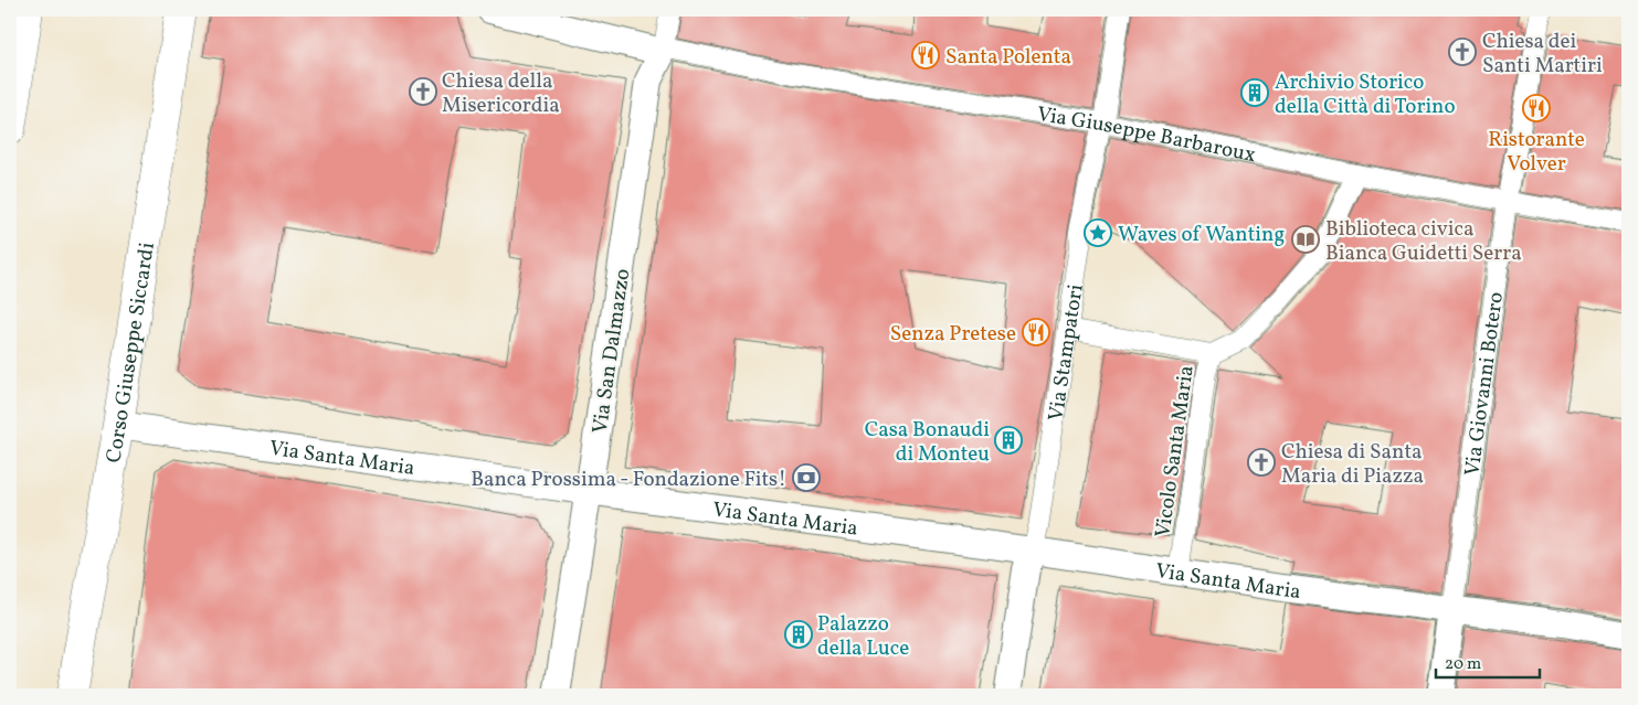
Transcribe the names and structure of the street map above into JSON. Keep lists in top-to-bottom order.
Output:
{
  "streets": {
    "street": [
      "Via Giuseppe Barbaroux",
      "Via San Dalmazzo",
      "Via Stampatori",
      "Corso Giuseppe Siccardi",
      "Via Giovanni Botero",
      "Vicolo Santa Maria",
      "Via Santa Maria"
    ]
  },
  "crossings": [
    ["Via Giuseppe Barbaroux", "Via San Dalmazzo"],
    ["Via Giuseppe Barbaroux", "Via Stampatori"],
    ["Via Giuseppe Barbaroux", "Via Giovanni Botero"],
    ["Via Giuseppe Barbaroux", "Vicolo Santa Maria"],
    ["Via San Dalmazzo", "Via Santa Maria"],
    ["Via Stampatori", "Via Santa Maria"],
    ["Corso Giuseppe Siccardi", "Via Santa Maria"],
    ["Via Giovanni Botero", "Via Santa Maria"],
    ["Vicolo Santa Maria", "Via Santa Maria"]
  ],
  "places": {
    "church": ["Chiesa dei Santi Martiri", "Chiesa della Misericordia", "Chiesa di Santa Maria di Piazza"],
    "restaurant": ["Santa Polenta", "Ristorante Volver", "Senza Pretese"],
    "building": ["Archivio Storico della Città di Torino", "Casa Bonaudi di Monteu", "Palazzo della Luce"],
    "place": ["Waves of Wanting"],
    "library": ["Biblioteca civica Bianca Guidetti Serra"],
    "bank": ["Banca Prossima - Fondazione Fits!"]
  },
  "scale_bar": "20 m"
}
